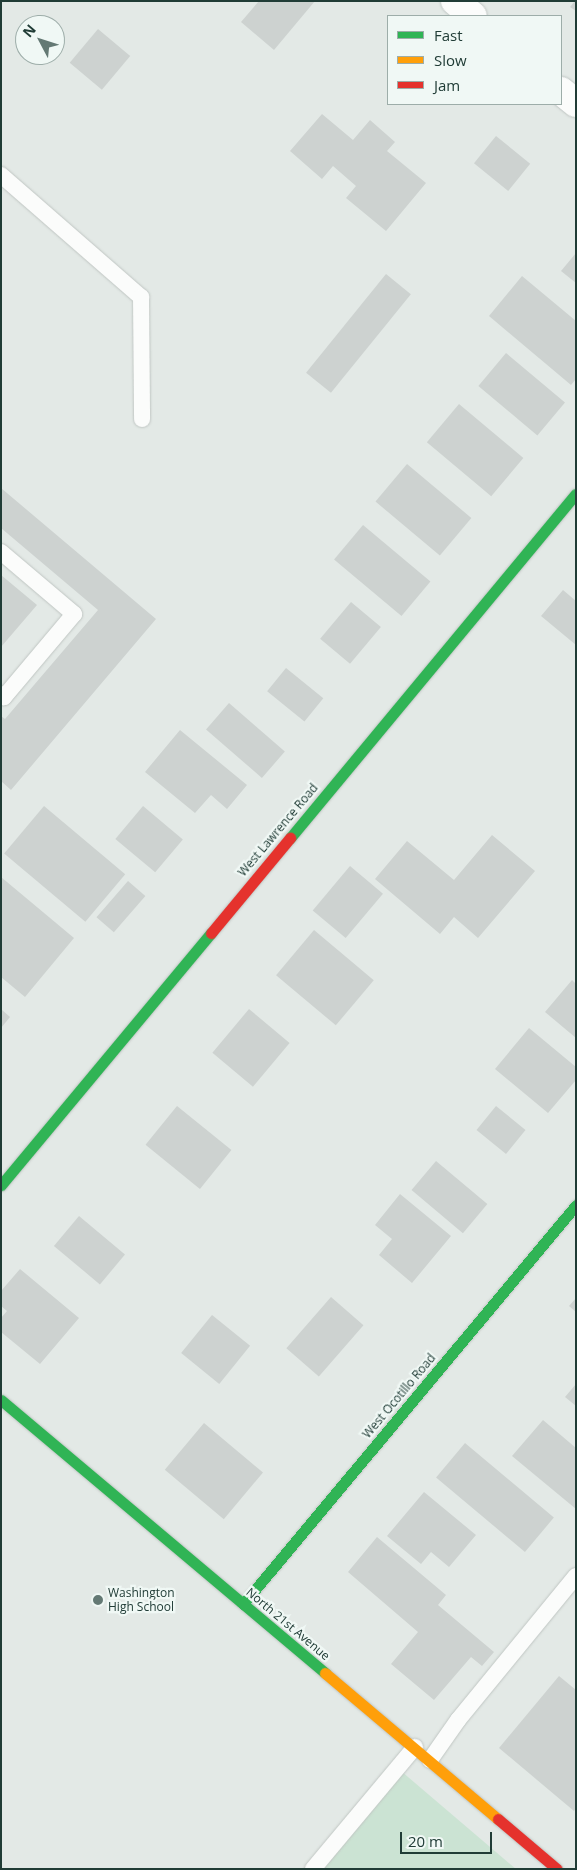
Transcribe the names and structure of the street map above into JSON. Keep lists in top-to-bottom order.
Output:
{
  "streets": {
    "street": ["West Lawrence Road", "West Ocotillo Road", "North 21st Avenue"]
  },
  "crossings": [
    ["West Ocotillo Road", "North 21st Avenue"]
  ],
  "places": ["Washington High School"],
  "legend": ["Fast", "Slow", "Jam"],
  "scale_bar": "20 m",
  "north": "top left"
}
